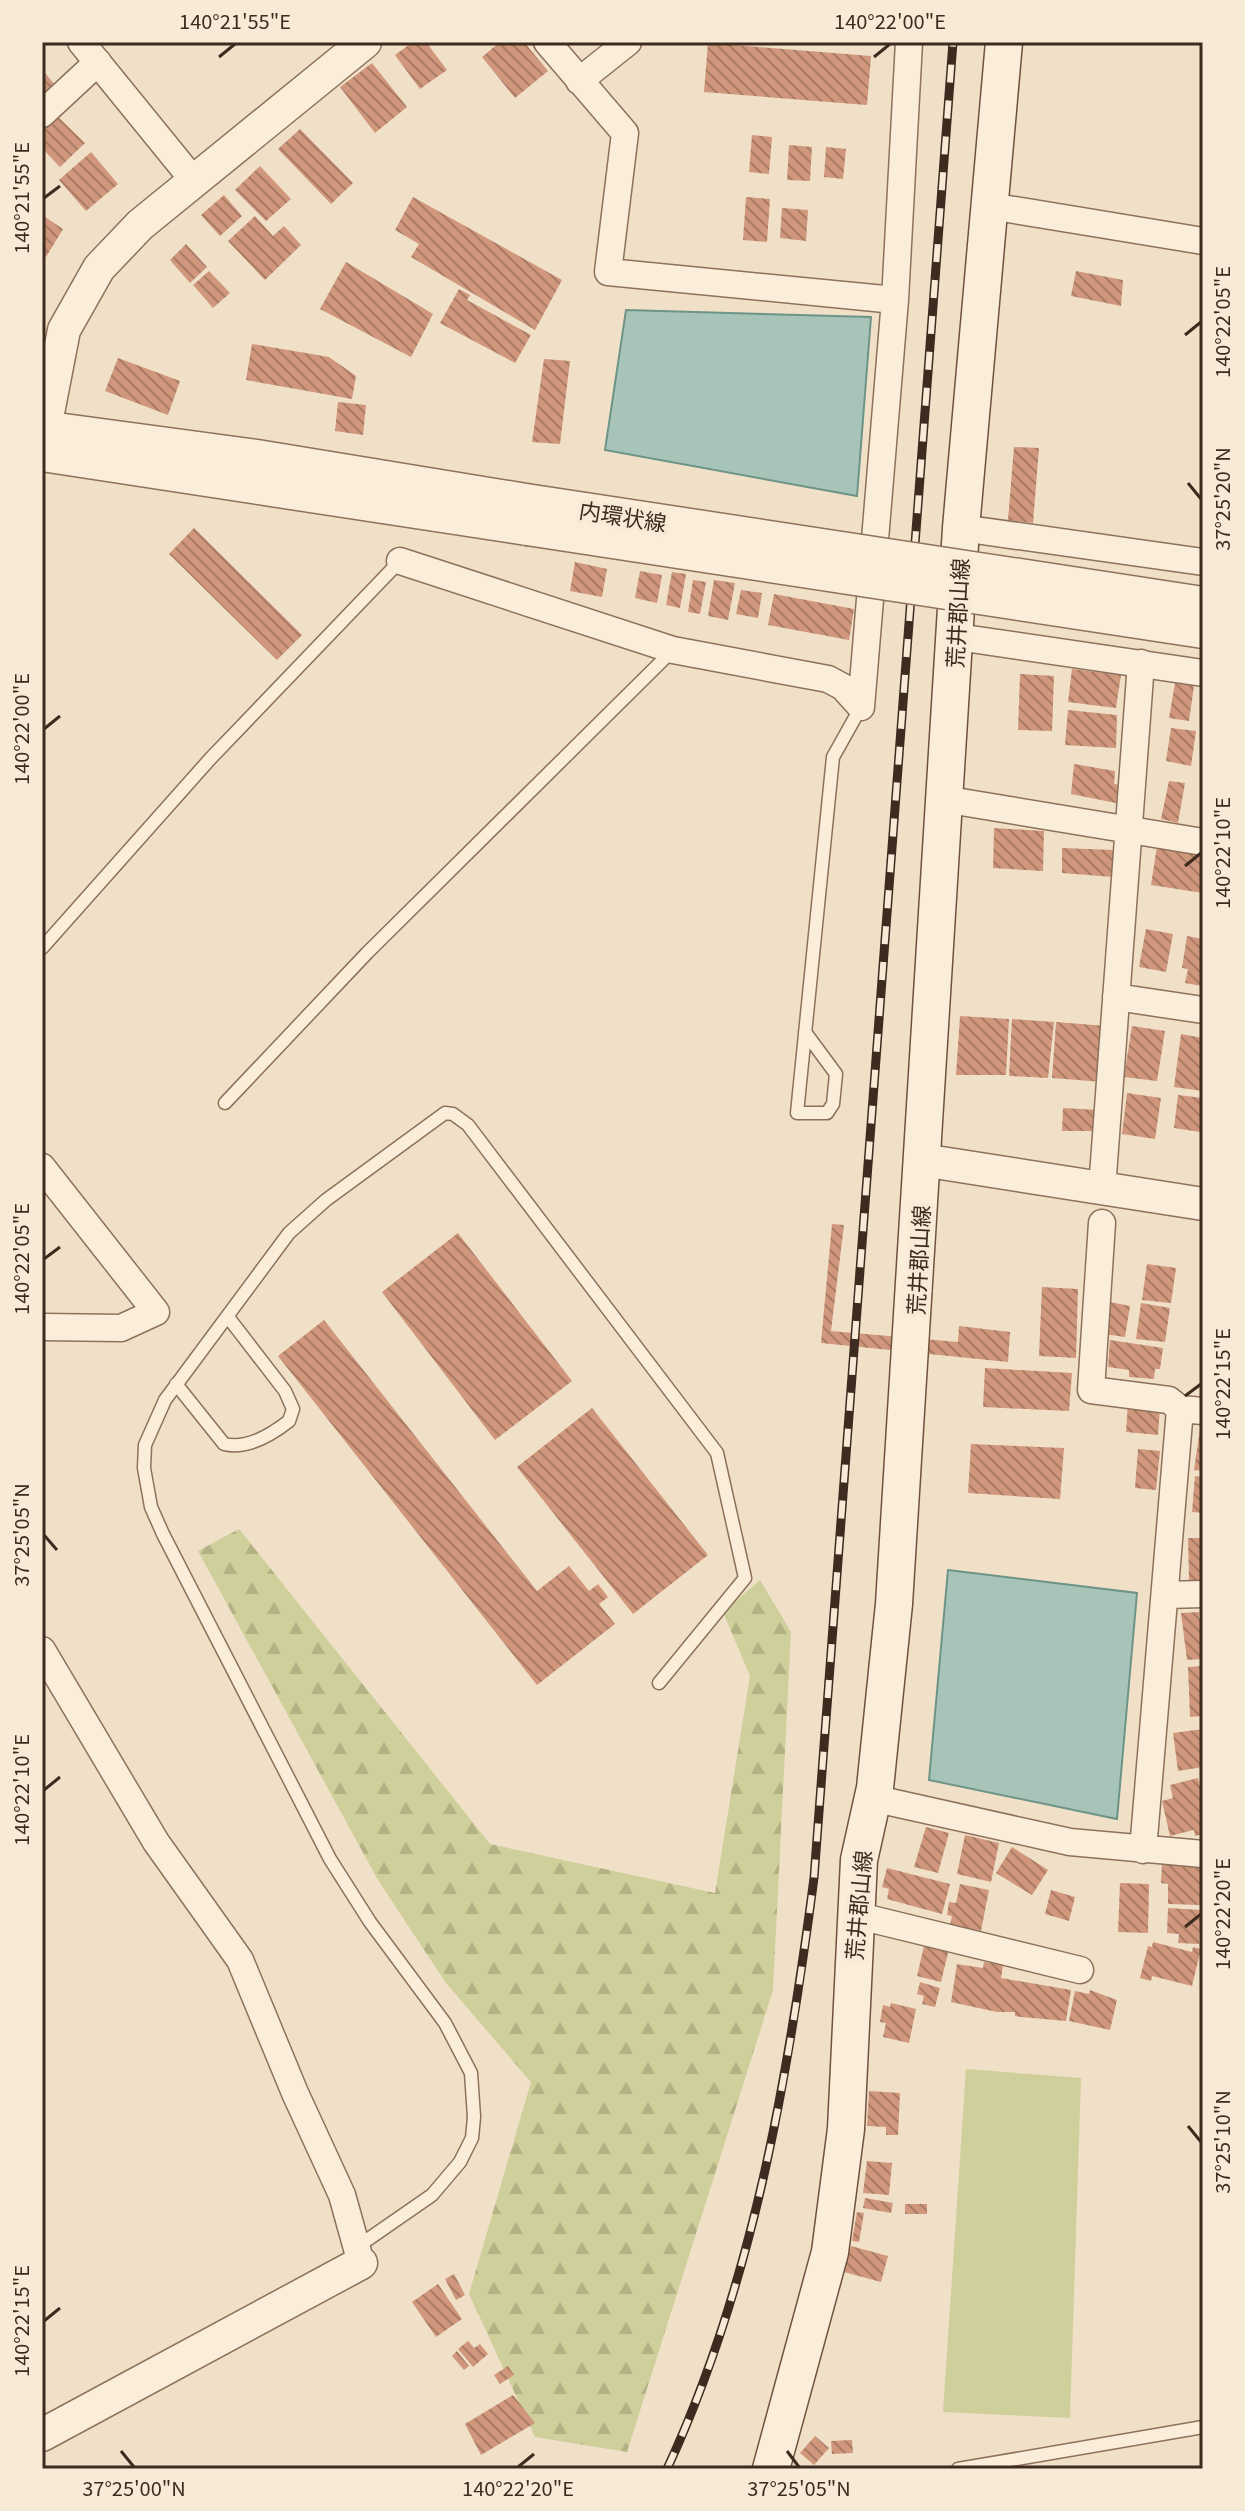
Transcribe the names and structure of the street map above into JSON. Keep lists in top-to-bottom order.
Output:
{
  "streets": {
    "main road": ["荒井郡山線"],
    "street": ["内環状線"]
  },
  "coordinates": [
    "140°21'55\"E",
    "140°22'00\"E",
    "140°22'05\"E",
    "37°25'20\"N",
    "140°22'10\"E",
    "140°22'15\"E",
    "37°25'05\"N",
    "140°22'20\"E",
    "37°25'10\"N",
    "37°25'00\"N"
  ]
}
